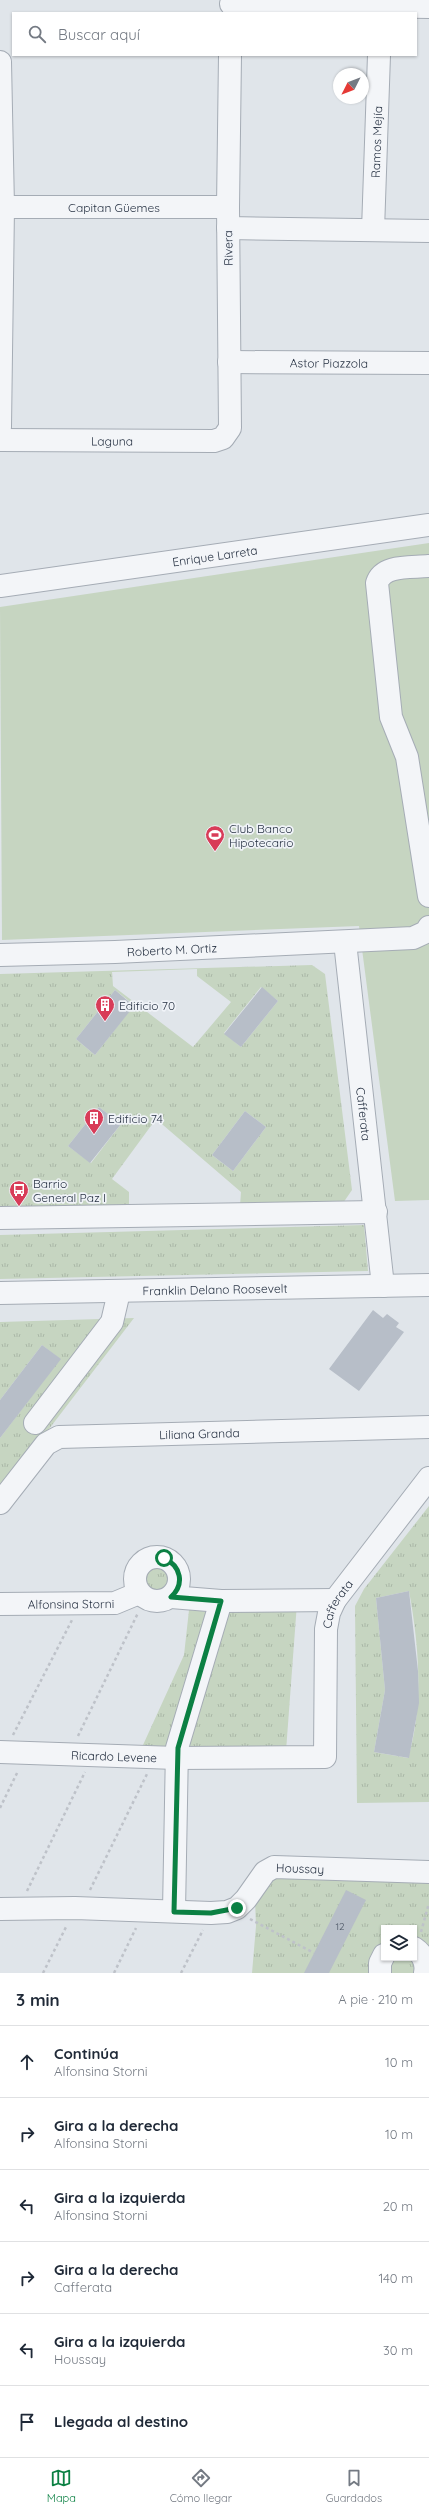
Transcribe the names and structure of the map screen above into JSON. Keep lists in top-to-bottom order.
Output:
{
  "streets": {
    "street": [
      "Ramos Mejía",
      "Capitan Güemes",
      "Rivera",
      "Astor Piazzola",
      "Laguna",
      "Enrique Larreta",
      "Roberto M. Ortiz",
      "Cafferata",
      "Franklin Delano Roosevelt",
      "Liliana Granda",
      "Alfonsina Storni",
      "Ricardo Levene",
      "Houssay"
    ]
  },
  "crossings": [
    ["Ramos Mejía", "Capitan Güemes"],
    ["Capitan Güemes", "Rivera"],
    ["Rivera", "Astor Piazzola"],
    ["Rivera", "Laguna"],
    ["Roberto M. Ortiz", "Cafferata"],
    ["Cafferata", "Franklin Delano Roosevelt"],
    ["Cafferata", "Alfonsina Storni"],
    ["Cafferata", "Ricardo Levene"]
  ],
  "places": {
    "sports": ["Club Banco Hipotecario"],
    "building": ["Edificio 70", "Edificio 74"],
    "bus stop": ["Barrio General Paz I"]
  },
  "house_numbers": ["12"],
  "north": "bottom left",
  "page": {
    "search": "Buscar aquí",
    "heading": ["3 min", "A pie · 210 m"],
    "list": [
      ["Continúa", "Alfonsina Storni", "10 m"],
      ["Gira a la derecha", "Alfonsina Storni", "10 m"],
      ["Gira a la izquierda", "Alfonsina Storni", "20 m"],
      ["Gira a la derecha", "Cafferata", "140 m"],
      ["Gira a la izquierda", "Houssay", "30 m"],
      "Llegada al destino"
    ],
    "nav": ["Mapa", "Cómo llegar", "Guardados"]
  }
}
